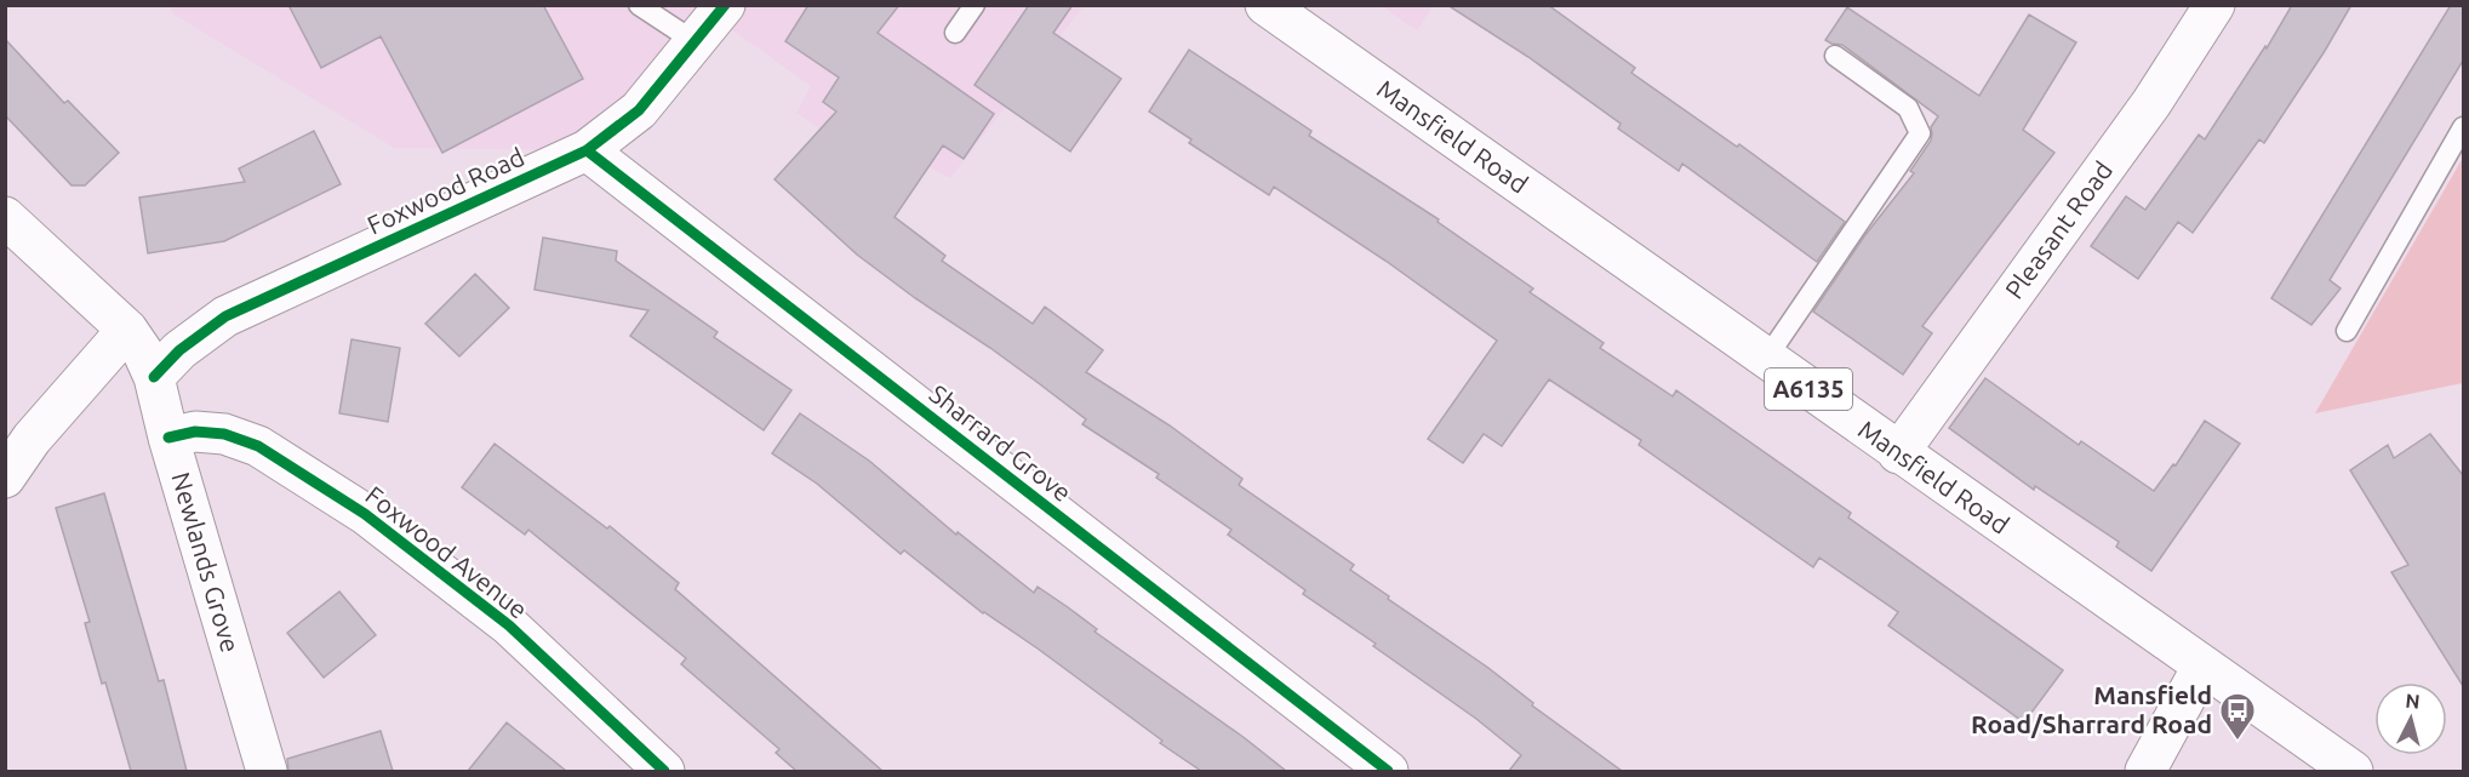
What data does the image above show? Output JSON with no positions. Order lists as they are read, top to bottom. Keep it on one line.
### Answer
{"streets":{"street":["Mansfield Road","Foxwood Road","Pleasant Road","A6135","Sharrard Grove","Foxwood Avenue","Newlands Grove"]},"crossings":[["Mansfield Road","Pleasant Road"],["Foxwood Road","Sharrard Grove"],["Foxwood Road","Newlands Grove"],["Foxwood Avenue","Newlands Grove"]],"places":{"bus stop":["Mansfield Road/Sharrard Road"]},"north":"top"}
